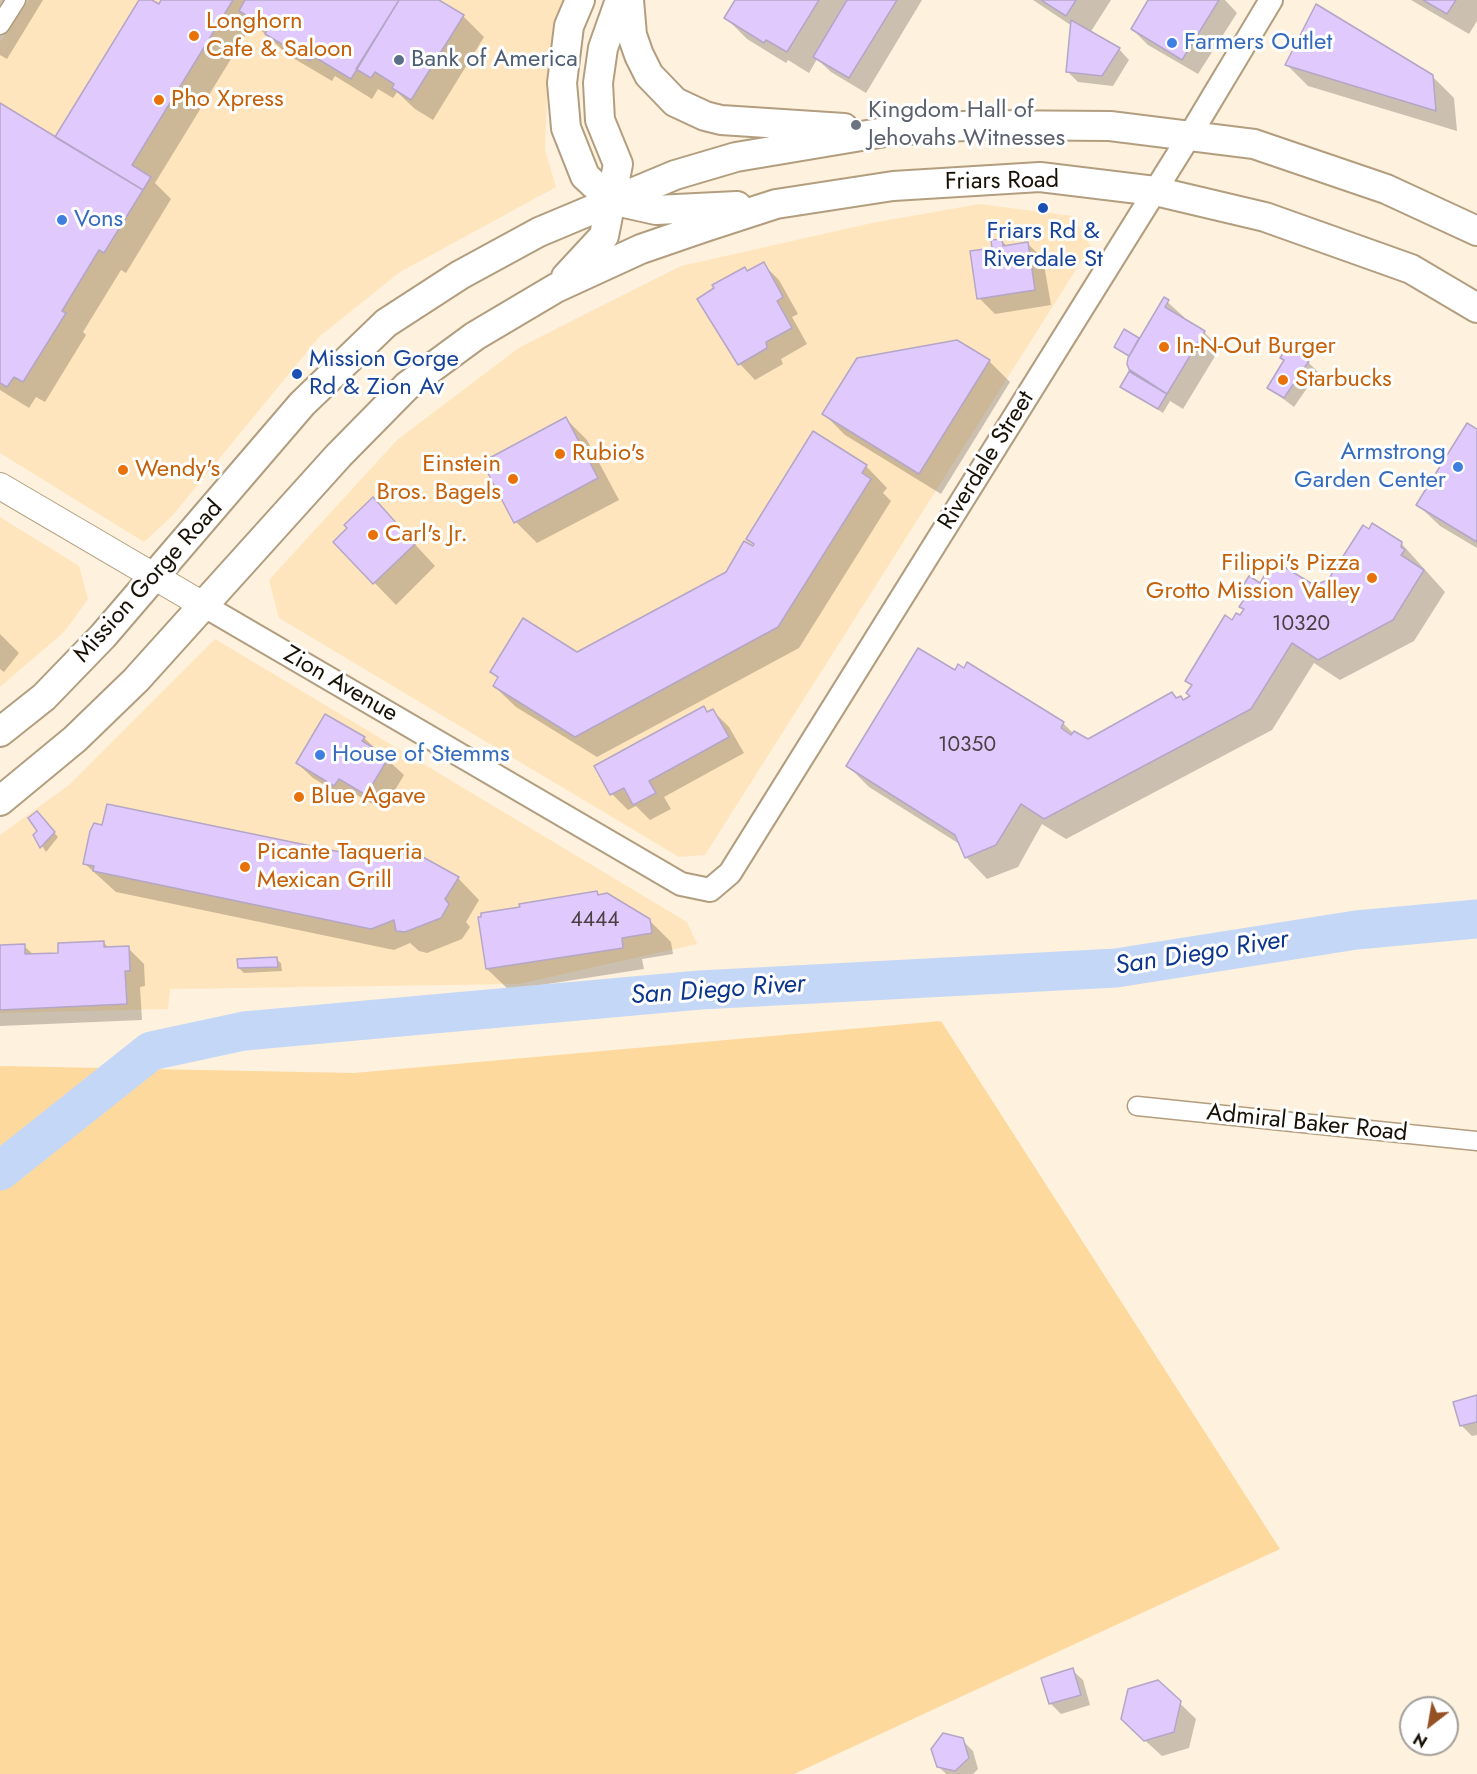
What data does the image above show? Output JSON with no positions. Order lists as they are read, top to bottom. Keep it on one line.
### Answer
{"streets":{"main road":["Friars Road","Mission Gorge Road","Zion Avenue"],"street":["Riverdale Street","Admiral Baker Road"]},"crossings":[["Friars Road","Riverdale Street"],["Riverdale Street","Zion Avenue"],["Mission Gorge Road","Zion Avenue"]],"water":["San Diego River"],"places":["Longhorn Cafe & Saloon","Farmers Outlet","Bank of America","Pho Xpress","Kingdom Hall of Jehovahs Witnesses","Friars Rd & Riverdale St","Vons","In-N-Out Burger","Mission Gorge Rd & Zion Av","Starbucks","Rubio's","Armstrong Garden Center","Wendy's","Einstein Bros. Bagels","Carl's Jr.","Filippi's Pizza Grotto Mission Valley","House of Stemms","Blue Agave","Picante Taqueria Mexican Grill"],"house_numbers":["10320","10350","4444"],"north":"bottom left"}
